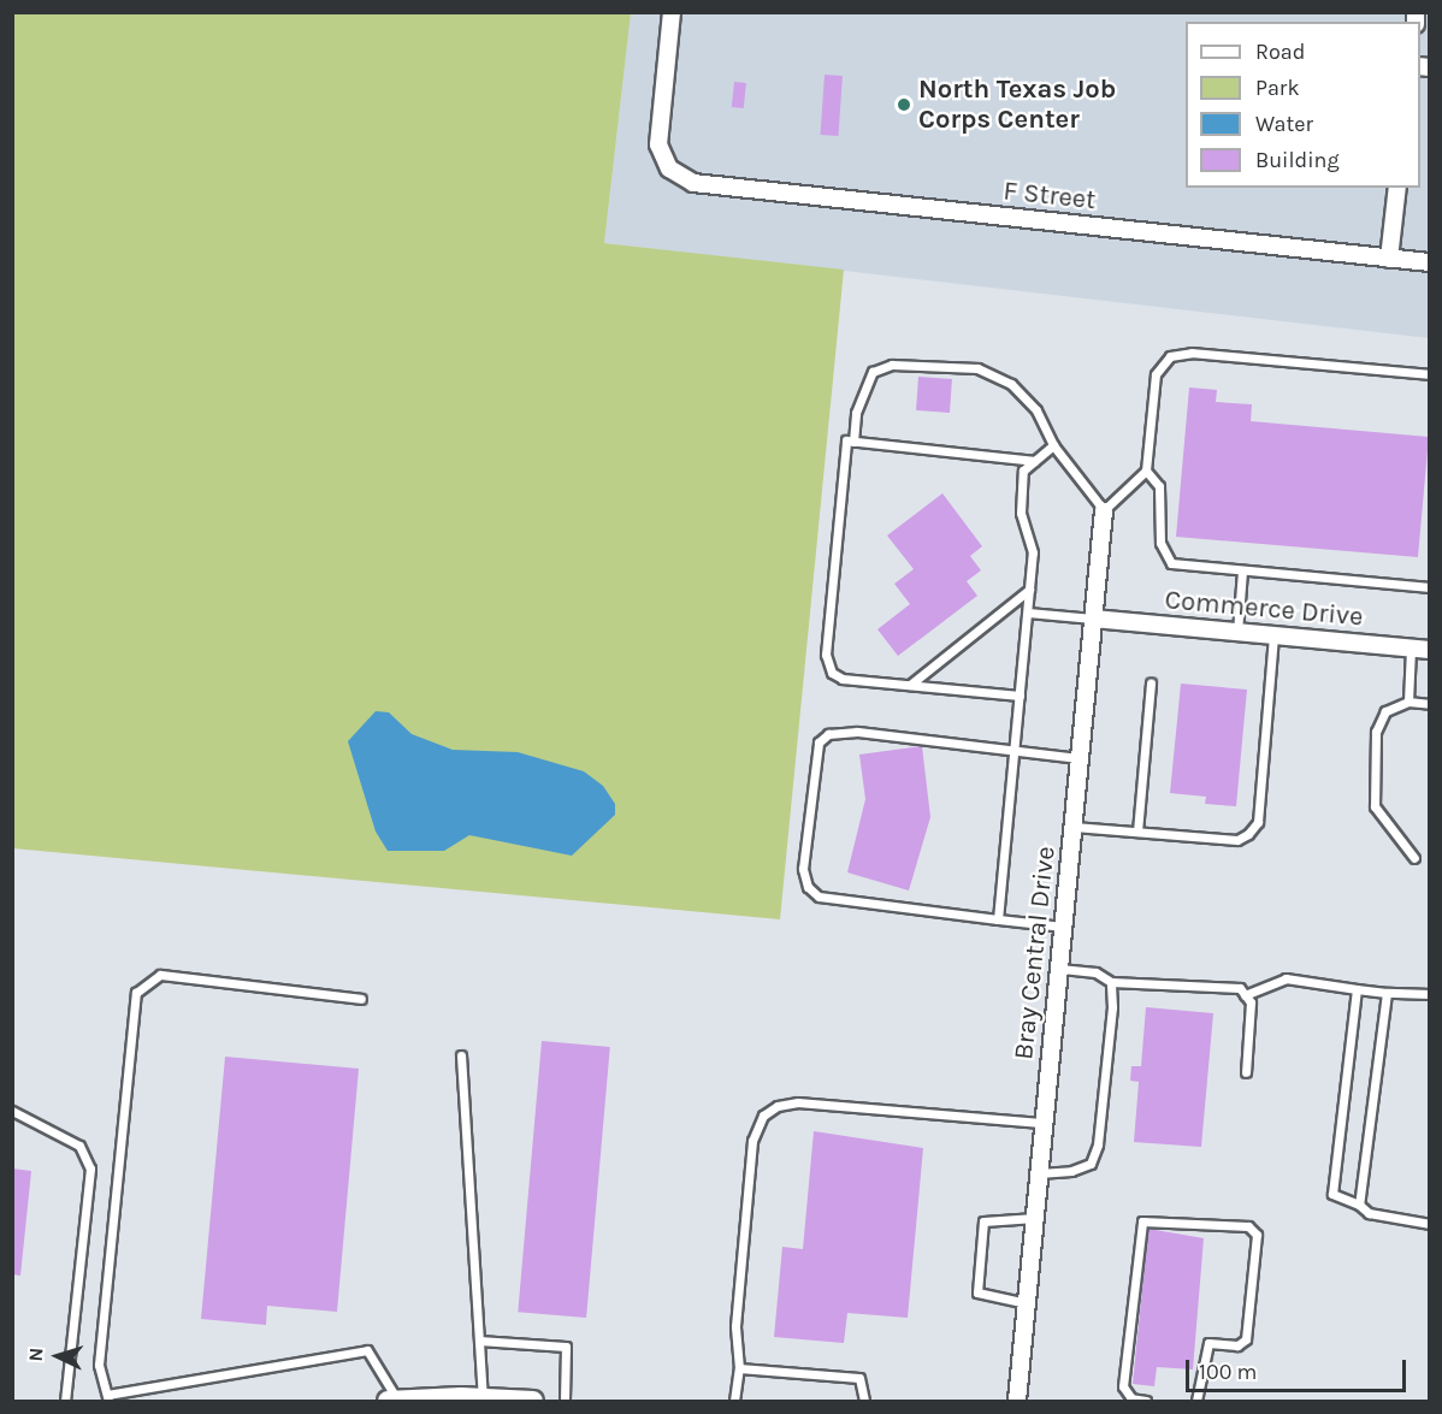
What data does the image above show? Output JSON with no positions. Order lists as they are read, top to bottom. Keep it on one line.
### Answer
{"streets":{"street":["F Street","Commerce Drive","Bray Central Drive"]},"crossings":[["Commerce Drive","Bray Central Drive"]],"places":["North Texas Job Corps Center"],"legend":["Road","Park","Water","Building"],"scale_bar":"100 m","north":"left"}
